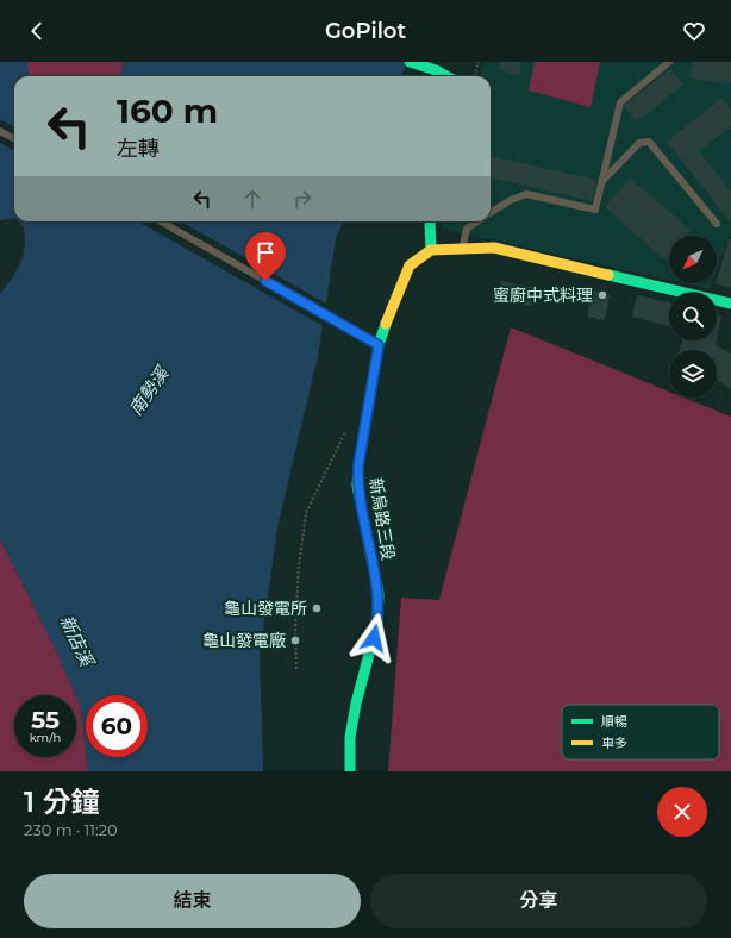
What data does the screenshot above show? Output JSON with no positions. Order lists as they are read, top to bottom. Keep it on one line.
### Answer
{"streets":{"main road":["新烏路三段"]},"water":["南勢溪","新店溪"],"places":["蜜廚中式料理","龜山發電所","龜山發電廠"],"legend":["順暢","車多"],"north":"bottom left","page":{"header":"GoPilot","turn":["160 m","左轉"],"speed":"55 km/h","limit":"60","heading":["1 分鐘","230 m · 11:20"],"buttons":["結束","分享"]}}
